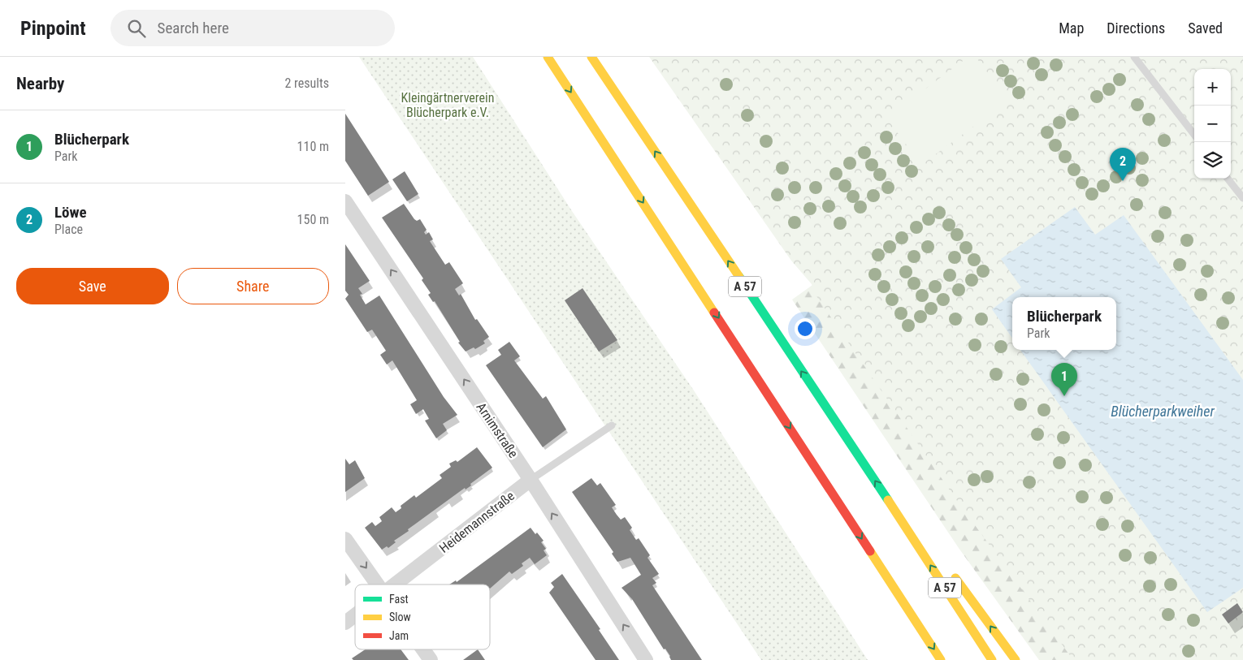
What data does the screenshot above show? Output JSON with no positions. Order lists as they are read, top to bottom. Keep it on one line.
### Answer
{"streets":{"highway":["A 57"],"street":["Arnimstraße","Heidemannstraße"]},"crossings":[["Arnimstraße","Heidemannstraße"]],"one_way":["Arnimstraße"],"water":["Blücherparkweiher"],"parks":["Kleingärtnerverein Blücherpark e.V."],"legend":["Fast","Slow","Jam"],"page":{"header":"Pinpoint","search":"Search here","nav":["Map","Directions","Saved"],"heading":["Nearby","2 results"],"map_buttons":["+","−"],"list":[{"mark":"1","name":"Blücherpark","note":"Park","value":"110 m"},{"mark":"2","name":"Löwe","note":"Place","value":"150 m"}],"pins":["2","1"],"buttons":["Save","Share"],"popup":["Blücherpark","Park"]}}
